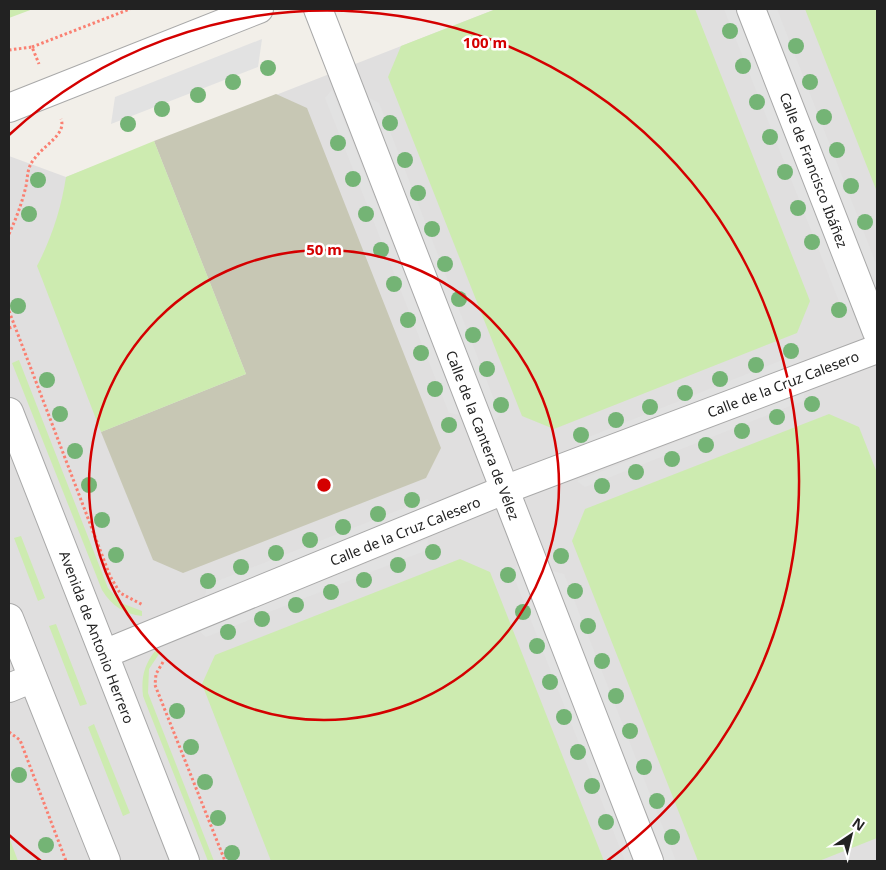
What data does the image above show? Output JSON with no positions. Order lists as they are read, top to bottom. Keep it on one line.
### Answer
{"streets":{"street":["Calle de Francisco Ibáñez","Calle de la Cruz Calesero","Calle de la Cantera de Vélez","Avenida de Antonio Herrero"]},"crossings":[["Calle de la Cruz Calesero","Calle de la Cantera de Vélez"],["Calle de la Cruz Calesero","Avenida de Antonio Herrero"]],"north":"top right","rings":["100 m","50 m"]}
